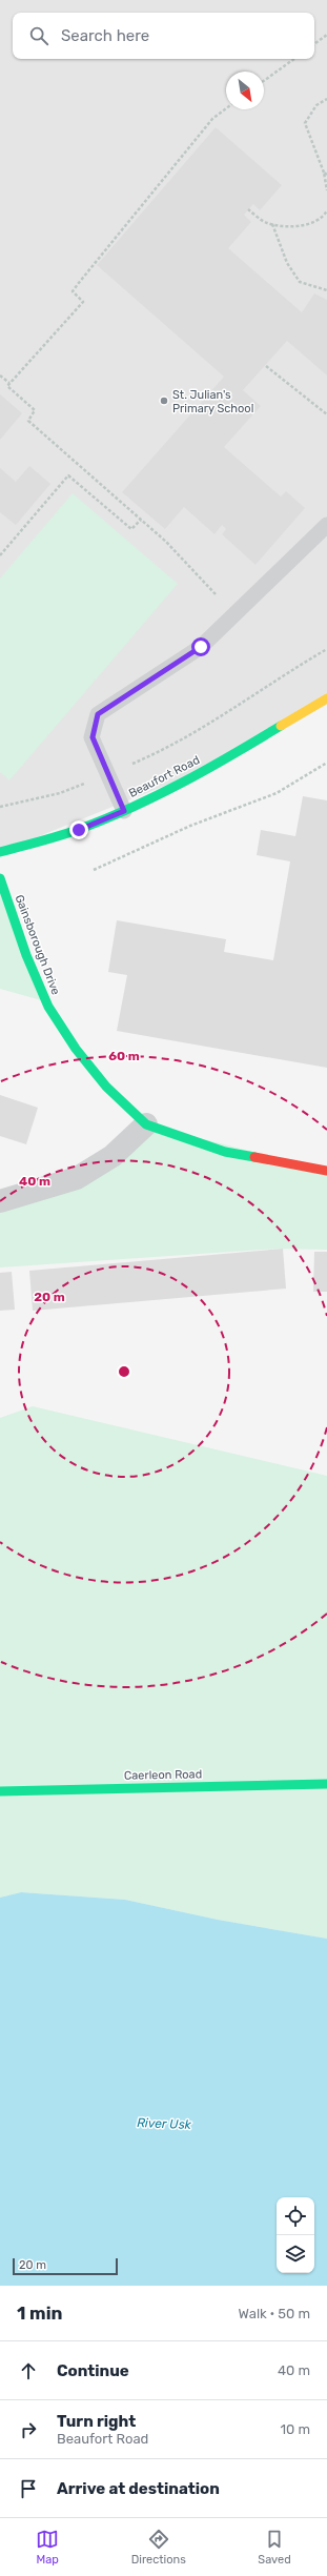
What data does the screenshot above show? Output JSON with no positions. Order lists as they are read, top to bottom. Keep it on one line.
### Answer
{"streets":{"street":["Beaufort Road","Gainsborough Drive","Caerleon Road"]},"water":["River Usk"],"places":["St. Julian's Primary School"],"scale_bar":"20 m","north":"bottom right","page":{"search":"Search here","scale":"20 m","heading":["1 min","Walk · 50 m"],"list":[["Continue","40 m"],["Turn right","Beaufort Road","10 m"],"Arrive at destination"],"nav":["Map","Directions","Saved"]},"rings":["60 m","40 m","20 m"]}
